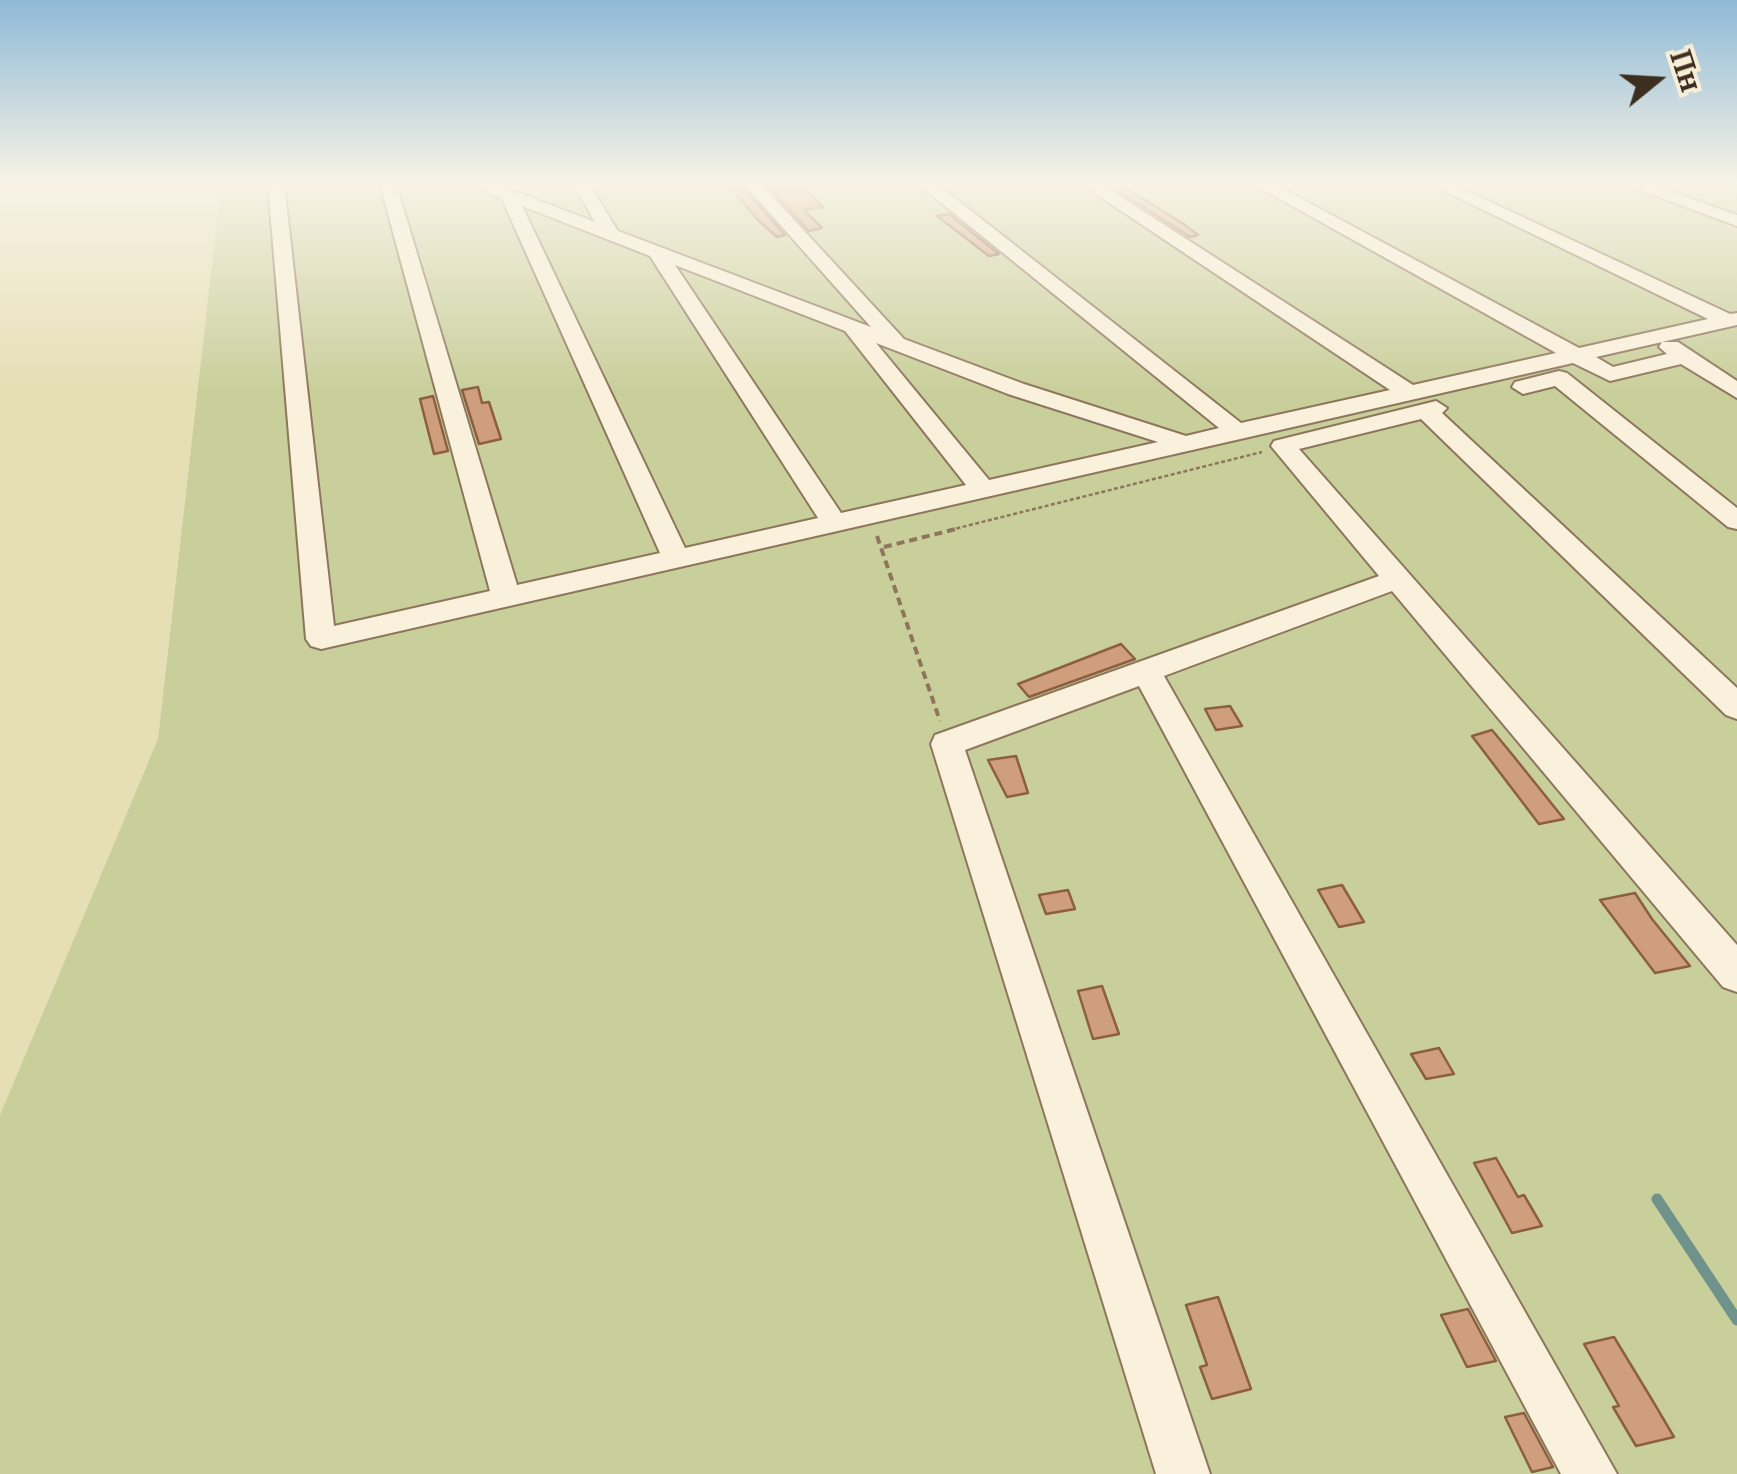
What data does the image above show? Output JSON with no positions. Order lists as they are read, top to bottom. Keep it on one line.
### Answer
{"north":"right"}
